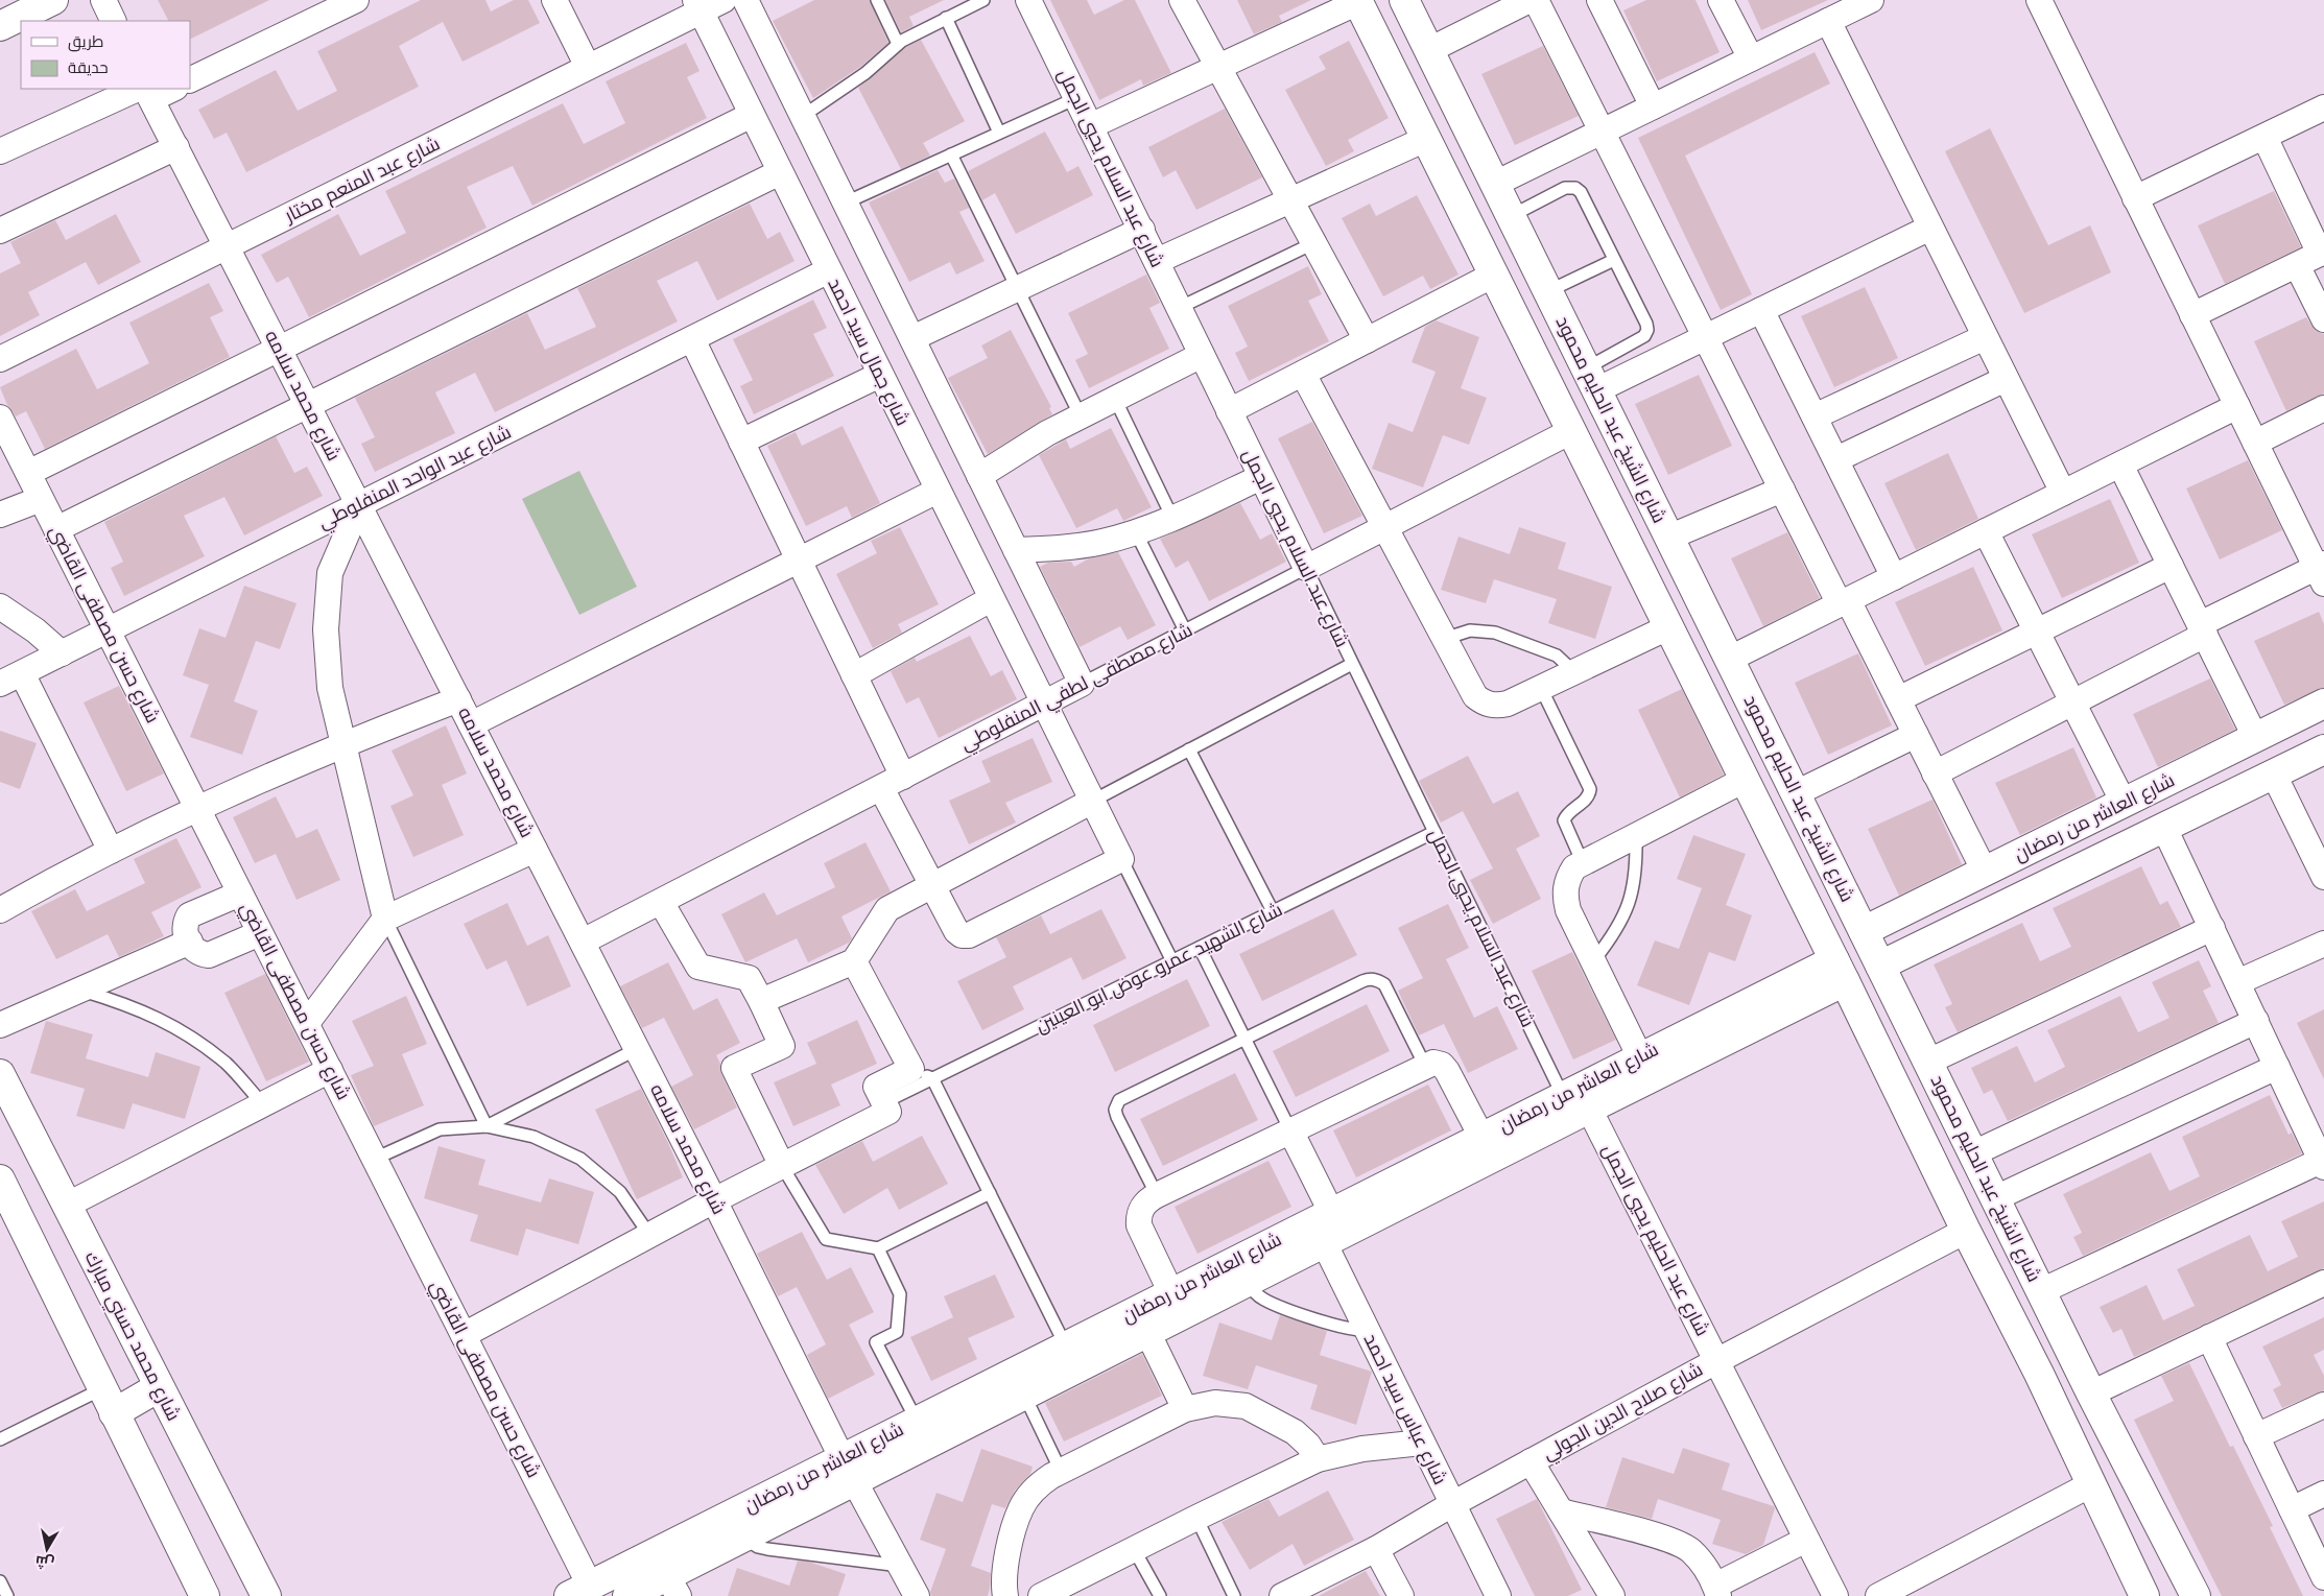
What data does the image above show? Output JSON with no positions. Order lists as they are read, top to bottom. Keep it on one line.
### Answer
{"streets":{"street":["شارع عبد السلام يحيي الجمل","شارع عبد المنعم مختار","شارع جمال سيد احمد","شارع محمد سلامه","شارع الشيخ عبد الحليم محمود","شارع عبد الواحد المنفلوطي","شارع حسن مصطفى القاضي","شارع مصطفى لطفي المنفلوطي","شارع العاشر من رمضان","شارع الشهيد عمرو عوض ابو العينين","شارع عبد الحليم يحيي الجمل","شارع محمد حسني مبارك","شارع عباس سيد احمد","شارع صلاح الدين الجولي"]},"crossings":[["شارع عبد السلام يحيي الجمل","شارع مصطفى لطفي المنفلوطي"],["شارع عبد السلام يحيي الجمل","شارع العاشر من رمضان"],["شارع عبد السلام يحيي الجمل","شارع الشهيد عمرو عوض ابو العينين"],["شارع عبد المنعم مختار","شارع جمال سيد احمد"],["شارع عبد المنعم مختار","شارع محمد سلامه"],["شارع جمال سيد احمد","شارع عبد الواحد المنفلوطي"],["شارع جمال سيد احمد","شارع مصطفى لطفي المنفلوطي"],["شارع محمد سلامه","شارع عبد الواحد المنفلوطي"],["شارع محمد سلامه","شارع مصطفى لطفي المنفلوطي"],["شارع محمد سلامه","شارع العاشر من رمضان"],["شارع محمد سلامه","شارع الشهيد عمرو عوض ابو العينين"],["شارع الشيخ عبد الحليم محمود","شارع العاشر من رمضان"],["شارع عبد الواحد المنفلوطي","شارع حسن مصطفى القاضي"],["شارع حسن مصطفى القاضي","شارع العاشر من رمضان"],["شارع حسن مصطفى القاضي","شارع الشهيد عمرو عوض ابو العينين"],["شارع العاشر من رمضان","شارع عبد الحليم يحيي الجمل"],["شارع العاشر من رمضان","شارع عباس سيد احمد"],["شارع عبد الحليم يحيي الجمل","شارع صلاح الدين الجولي"],["شارع عباس سيد احمد","شارع صلاح الدين الجولي"]],"legend":["طريق","حديقة"],"north":"bottom"}
